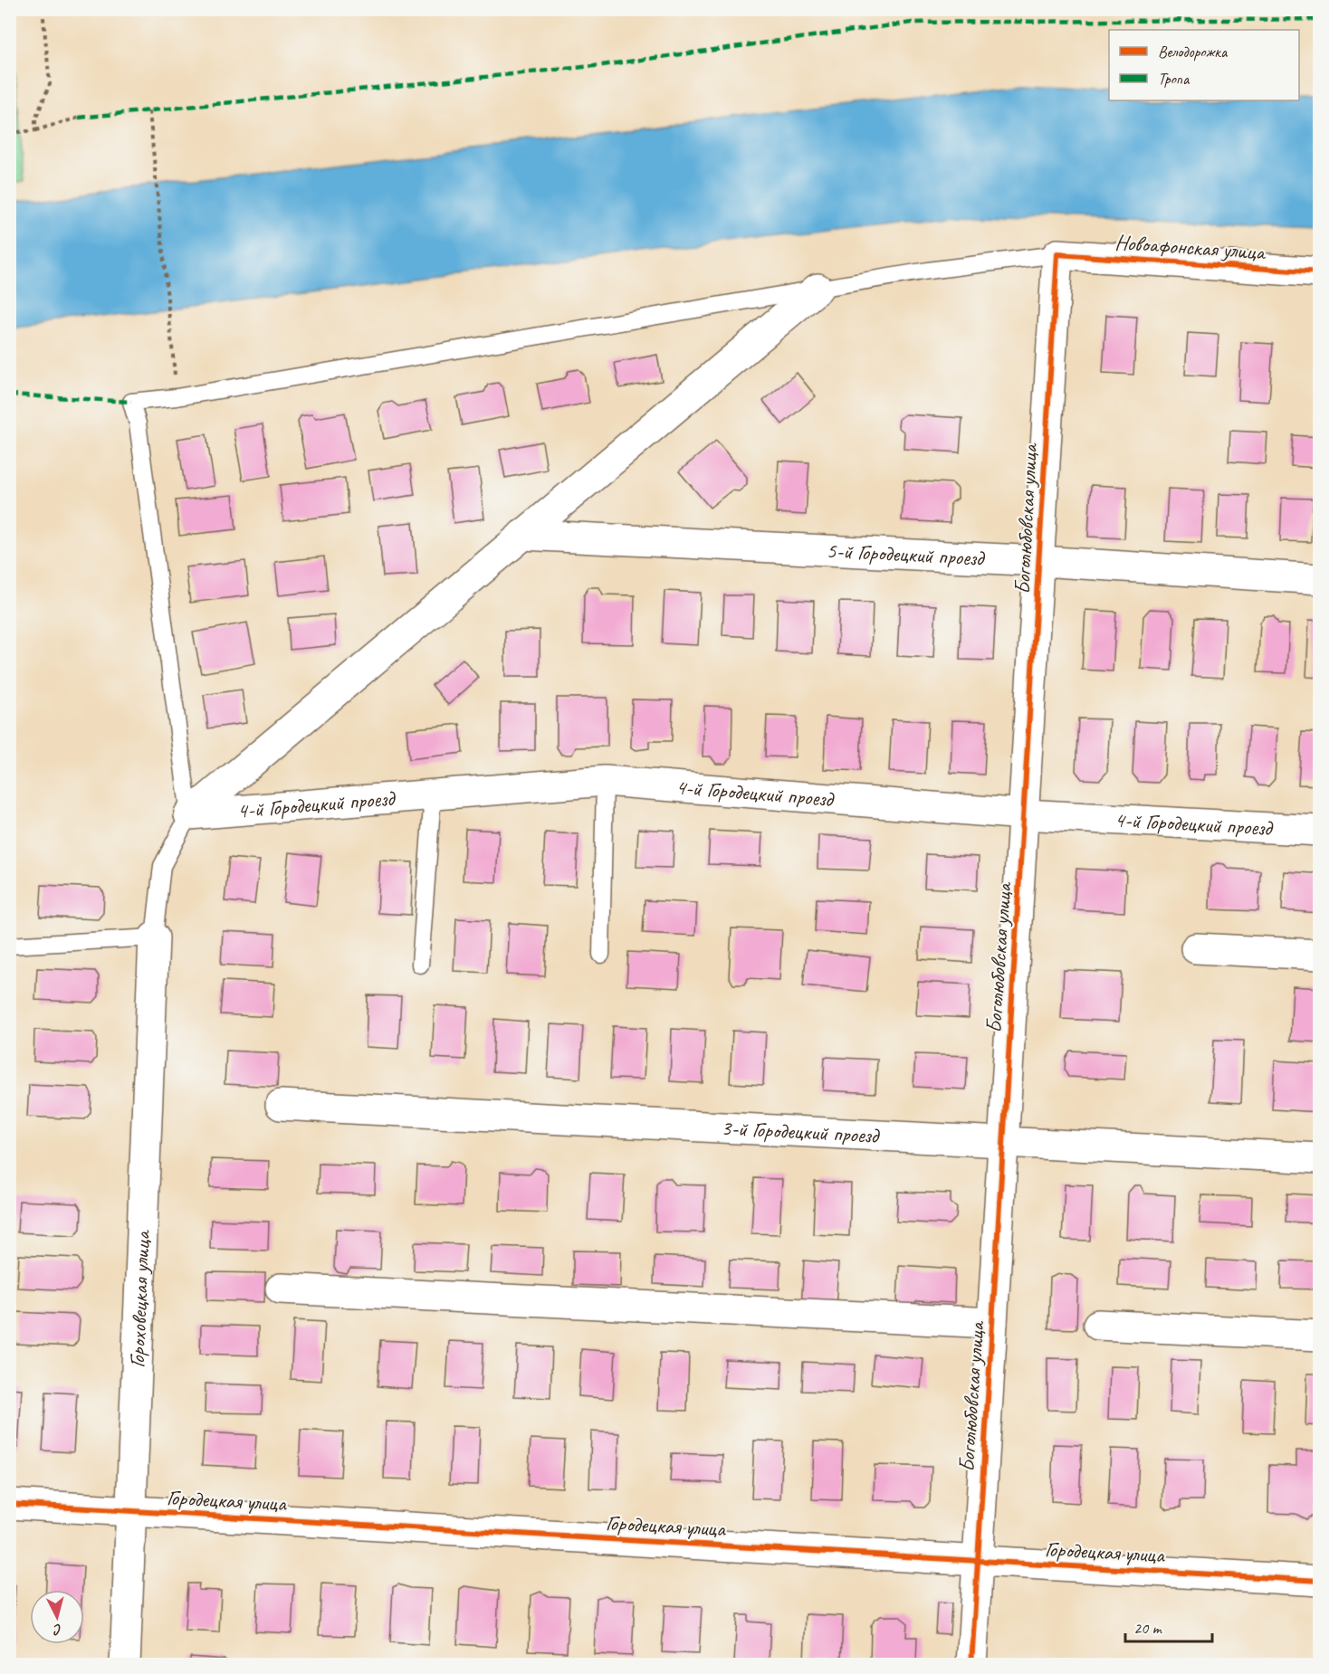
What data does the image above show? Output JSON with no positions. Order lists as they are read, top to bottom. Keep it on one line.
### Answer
{"streets":{"street":["Новоафонская улица","Боголюбовская улица","5-й Городецкий проезд","4-й Городецкий проезд","3-й Городецкий проезд","Гороховецкая улица","Городецкая улица"]},"crossings":[["Новоафонская улица","Боголюбовская улица"],["Боголюбовская улица","5-й Городецкий проезд"],["Боголюбовская улица","4-й Городецкий проезд"],["Боголюбовская улица","3-й Городецкий проезд"],["Боголюбовская улица","Городецкая улица"],["Гороховецкая улица","Городецкая улица"]],"legend":["Велодорожка","Тропа"],"scale_bar":"20 m","north":"bottom"}
